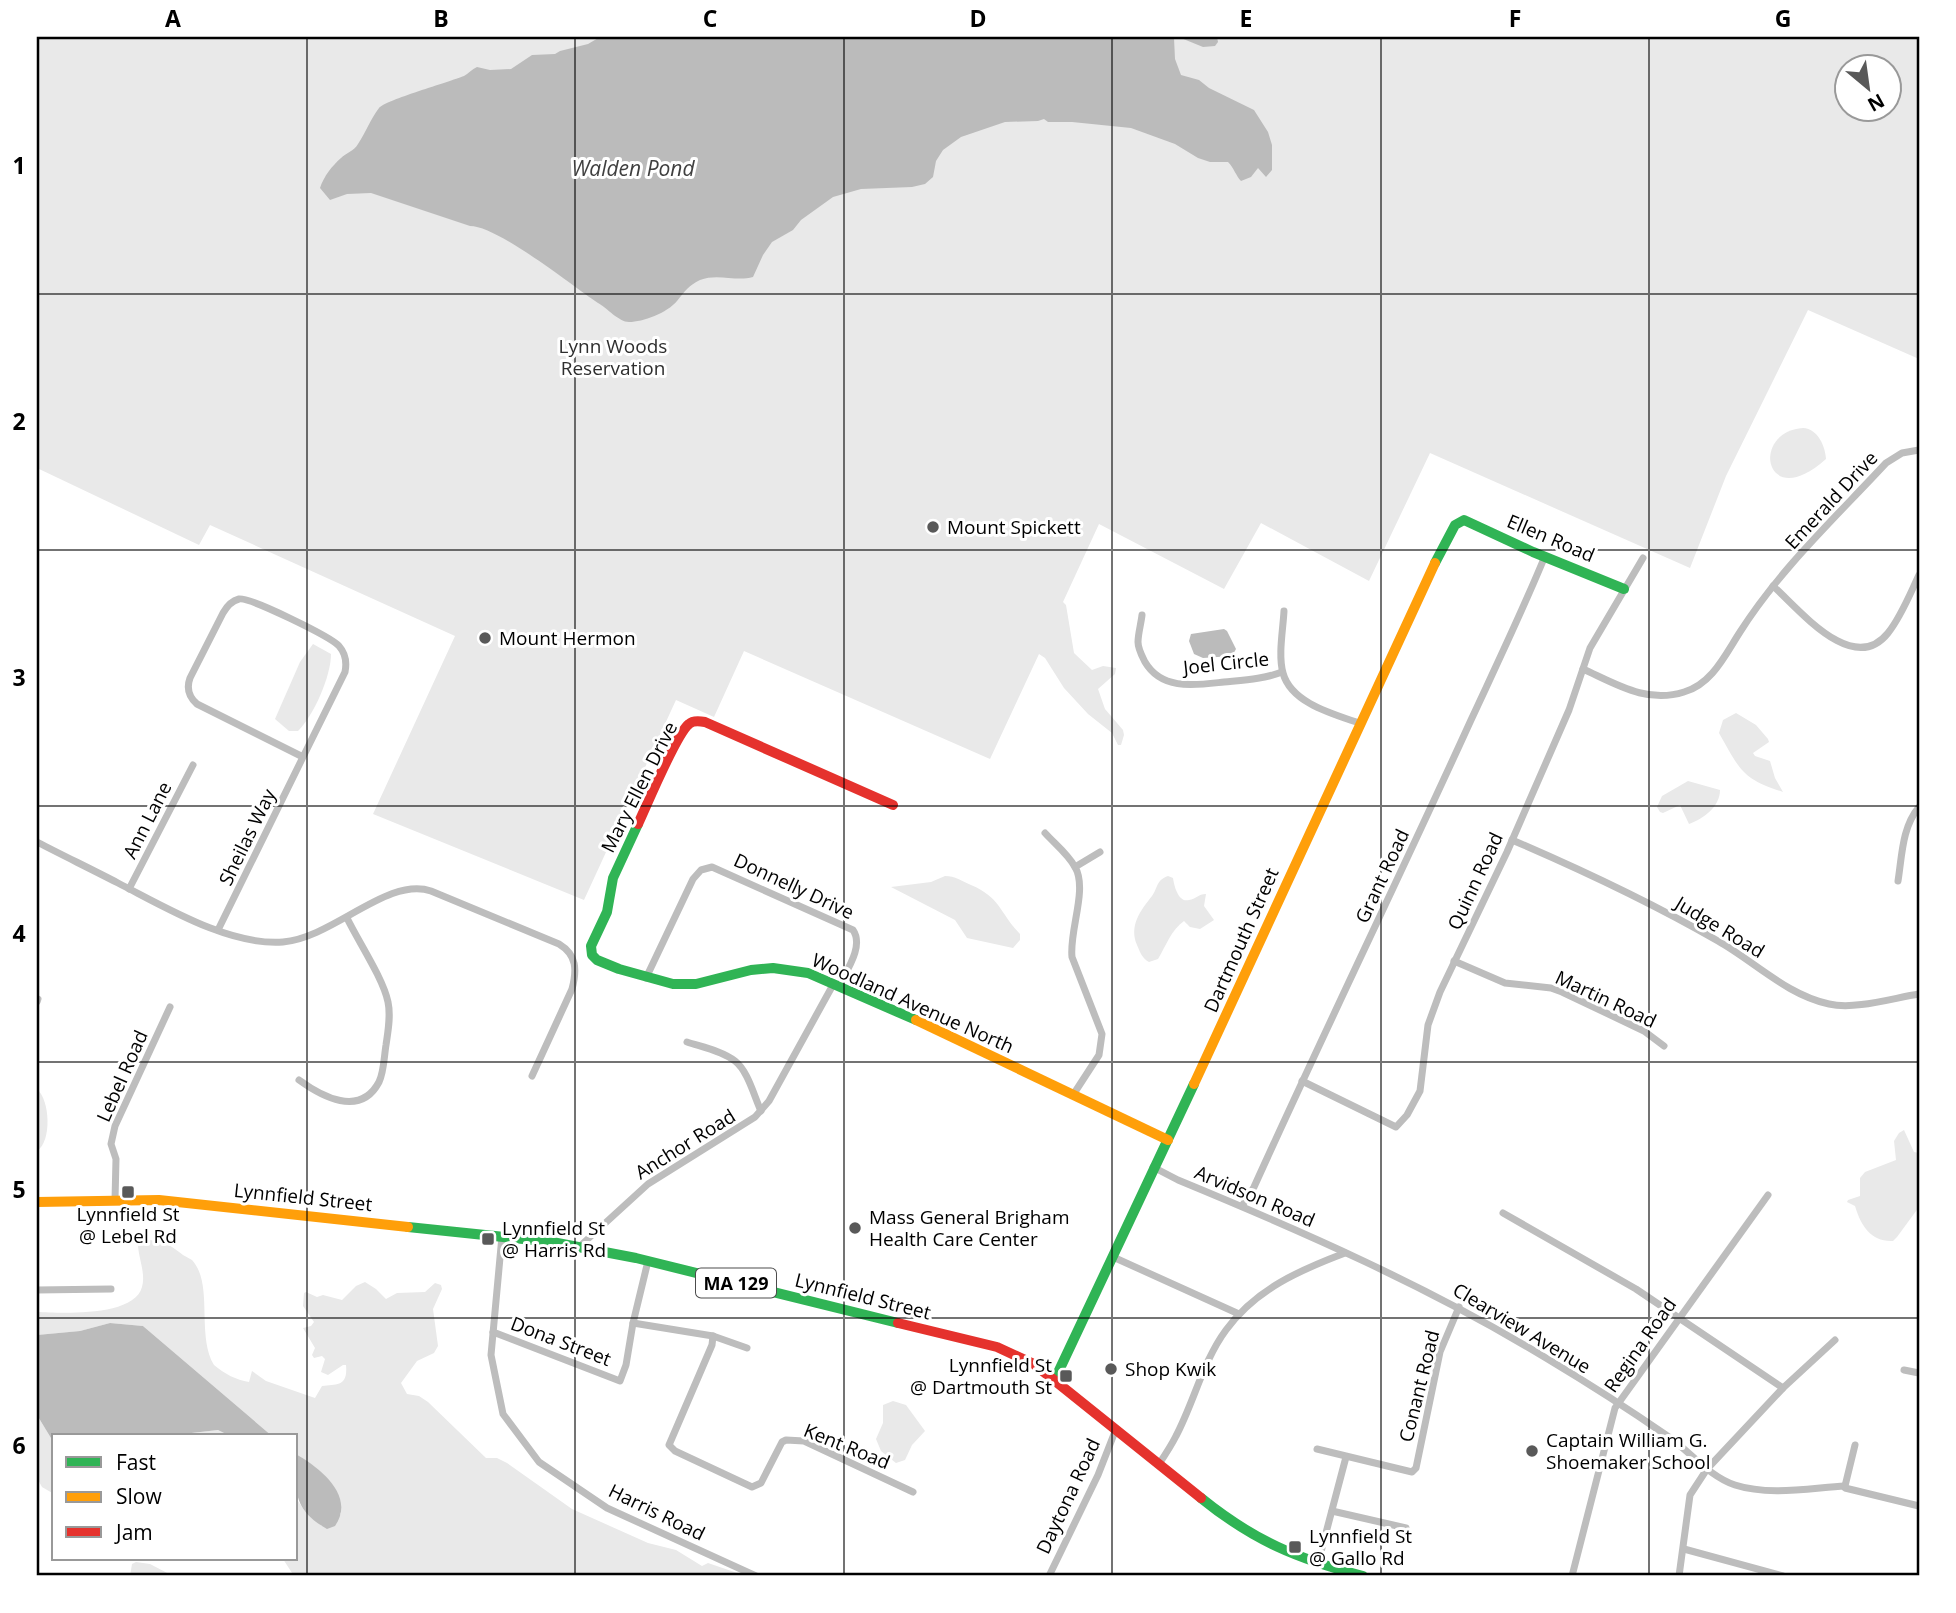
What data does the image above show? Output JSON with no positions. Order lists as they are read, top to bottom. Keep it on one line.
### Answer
{"streets":{"street":["Emerald Drive","Ellen Road","Joel Circle","Mary Ellen Drive","Ann Lane","Sheilas Way","Grant Road","Quinn Road","Donnelly Drive","Judge Road","Dartmouth Street","Martin Road","Woodland Avenue North","Lebel Road","Anchor Road","Arvidson Road","Lynnfield Street","MA 129","Clearview Avenue","Dona Street","Regina Road","Conant Road","Kent Road","Daytona Road","Harris Road"]},"crossings":[["Emerald Drive","Quinn Road"],["Ellen Road","Grant Road"],["Ellen Road","Quinn Road"],["Ellen Road","Dartmouth Street"],["Mary Ellen Drive","Woodland Avenue North"],["Grant Road","Quinn Road"],["Grant Road","Arvidson Road"],["Quinn Road","Judge Road"],["Quinn Road","Martin Road"],["Donnelly Drive","Woodland Avenue North"],["Donnelly Drive","Anchor Road"],["Dartmouth Street","Woodland Avenue North"],["Dartmouth Street","Arvidson Road"],["Dartmouth Street","Lynnfield Street"],["Woodland Avenue North","Anchor Road"],["Lebel Road","Lynnfield Street"],["Anchor Road","Lynnfield Street"],["Arvidson Road","Clearview Avenue"],["Lynnfield Street","Dona Street"],["Lynnfield Street","Daytona Road"],["Lynnfield Street","Harris Road"],["Clearview Avenue","Regina Road"],["Clearview Avenue","Conant Road"],["Dona Street","Harris Road"]],"water":["Walden Pond"],"parks":["Lynn Woods Reservation"],"places":{"other":["Mount Spickett","Mount Hermon","Mass General Brigham Health Care Center","Shop Kwik","Captain William G. Shoemaker School"],"transit":["Lynnfield St @ Lebel Rd","Lynnfield St @ Harris Rd","Lynnfield St @ Dartmouth St","Lynnfield St @ Gallo Rd"]},"legend":["Fast","Slow","Jam"],"north":"bottom right","grid":{"columns":["A","B","C","D","E","F","G"],"rows":["1","2","3","4","5","6"]}}
